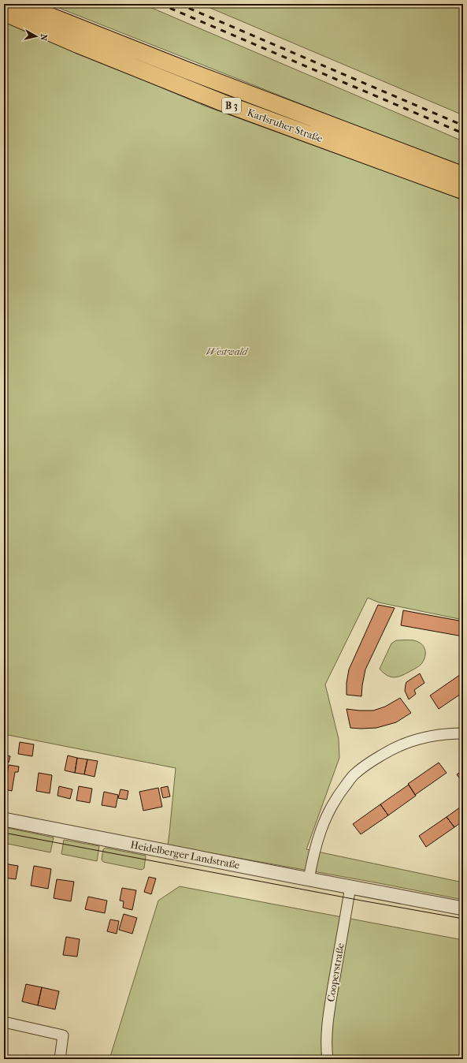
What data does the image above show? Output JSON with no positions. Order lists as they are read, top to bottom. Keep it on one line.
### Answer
{"streets":{"main road":["B 3","Karlsruher Straße"],"street":["Heidelberger Landstraße","Cooperstraße"]},"crossings":[["Heidelberger Landstraße","Cooperstraße"]],"parks":["Westwald"],"north":"right"}
